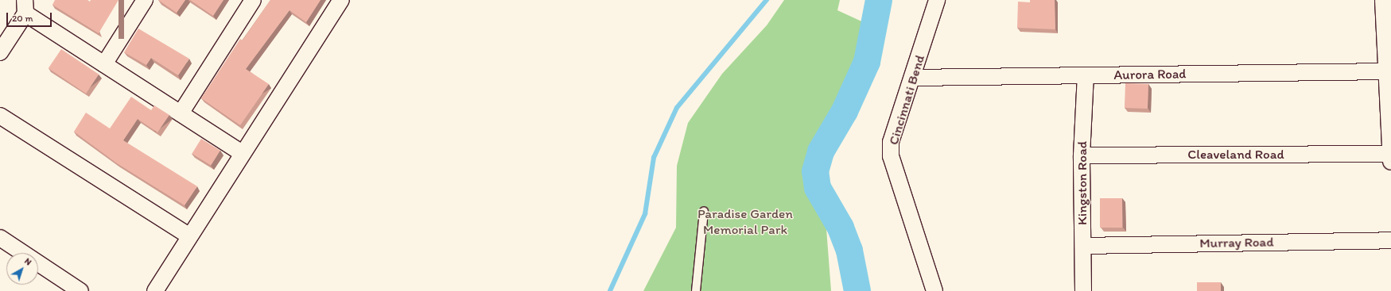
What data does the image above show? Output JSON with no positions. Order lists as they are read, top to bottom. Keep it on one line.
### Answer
{"streets":{"street":["Aurora Road","Cincinnati Bend","Cleaveland Road","Kingston Road","Murray Road"]},"crossings":[["Aurora Road","Cincinnati Bend"],["Aurora Road","Kingston Road"],["Cleaveland Road","Kingston Road"],["Kingston Road","Murray Road"]],"parks":["Paradise Garden Memorial Park"],"scale_bar":"20 m","north":"top right"}
